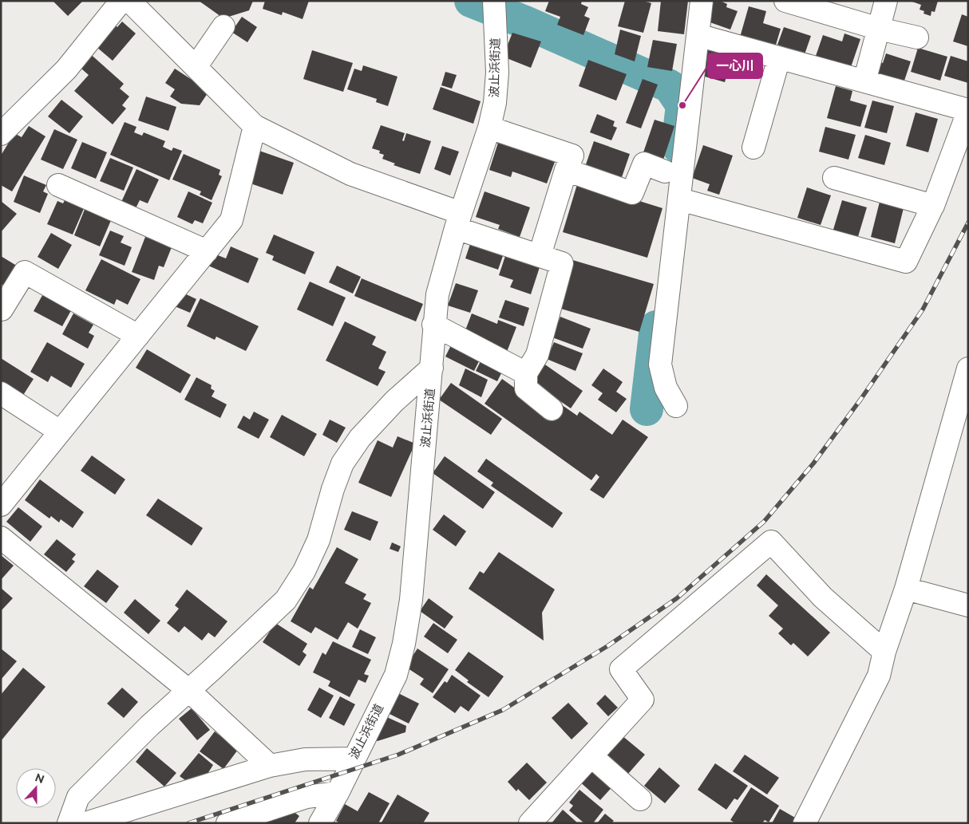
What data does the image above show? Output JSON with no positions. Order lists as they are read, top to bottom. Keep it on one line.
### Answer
{"streets":{"street":["波止浜街道"]},"places":["一心川"],"north":"top"}
